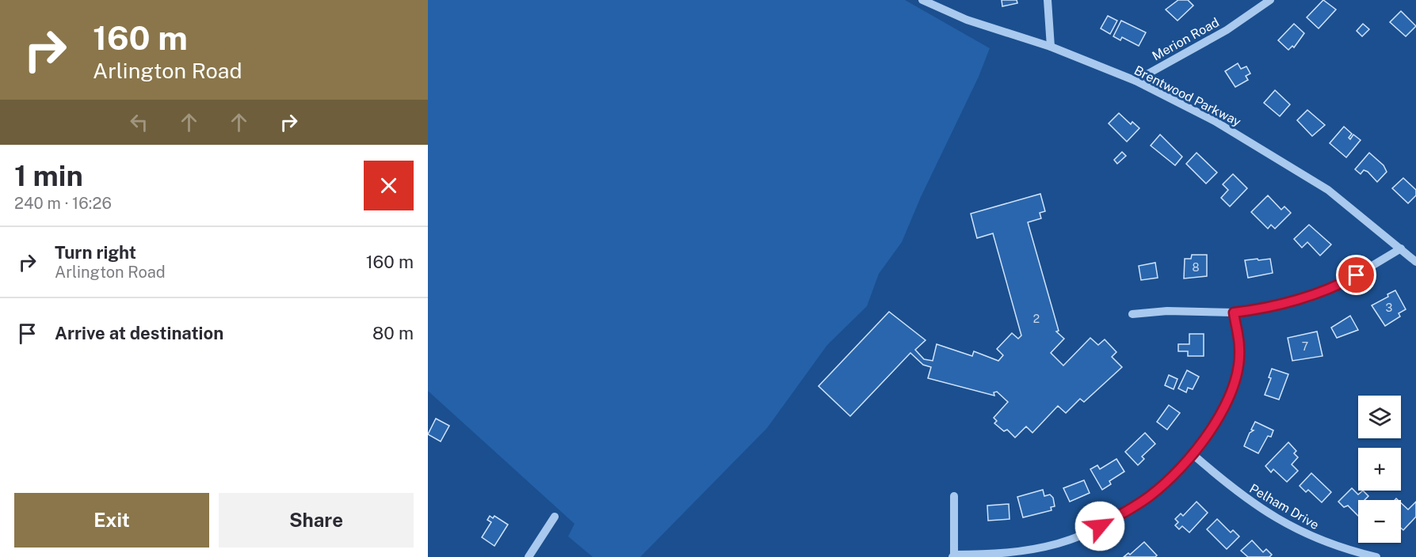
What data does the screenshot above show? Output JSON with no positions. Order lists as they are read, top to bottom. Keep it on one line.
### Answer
{"streets":{"street":["Merion Road","Brentwood Parkway","Pelham Drive"]},"crossings":[["Merion Road","Brentwood Parkway"]],"house_numbers":["8","3","2","7"],"page":{"turn":["160 m","Arlington Road"],"heading":["1 min","240 m · 16:26"],"list":[{"name":"Turn right","note":"Arlington Road","value":"160 m"},{"name":"Arrive at destination","value":"80 m"}],"map_buttons":["+","−"],"buttons":["Exit","Share"]}}
